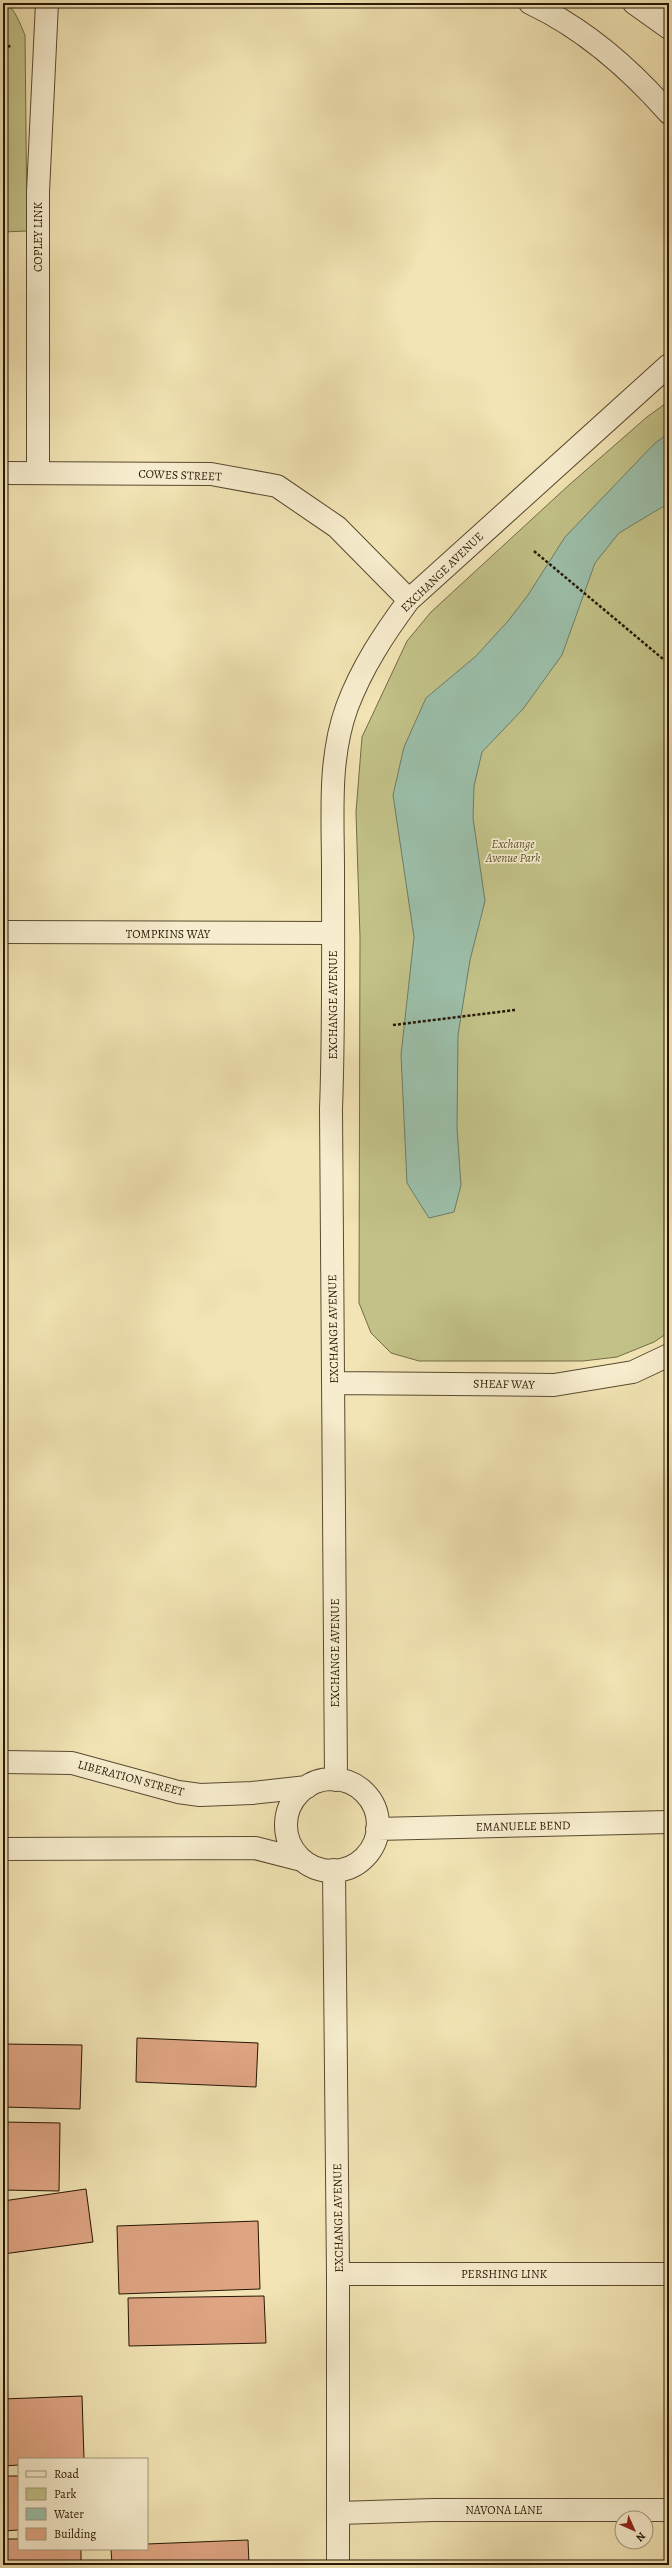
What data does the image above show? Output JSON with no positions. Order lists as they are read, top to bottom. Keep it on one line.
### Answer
{"streets":{"street":["COPLEY LINK","COWES STREET","EXCHANGE AVENUE","TOMPKINS WAY","SHEAF WAY","LIBERATION STREET","EMANUELE BEND","PERSHING LINK","NAVONA LANE"]},"crossings":[["COPLEY LINK","COWES STREET"],["COWES STREET","EXCHANGE AVENUE"],["EXCHANGE AVENUE","TOMPKINS WAY"],["EXCHANGE AVENUE","SHEAF WAY"],["EXCHANGE AVENUE","LIBERATION STREET"],["EXCHANGE AVENUE","EMANUELE BEND"],["EXCHANGE AVENUE","PERSHING LINK"],["EXCHANGE AVENUE","NAVONA LANE"],["LIBERATION STREET","EMANUELE BEND"]],"parks":["Exchange Avenue Park"],"legend":["Road","Park","Water","Building"],"north":"bottom right"}
